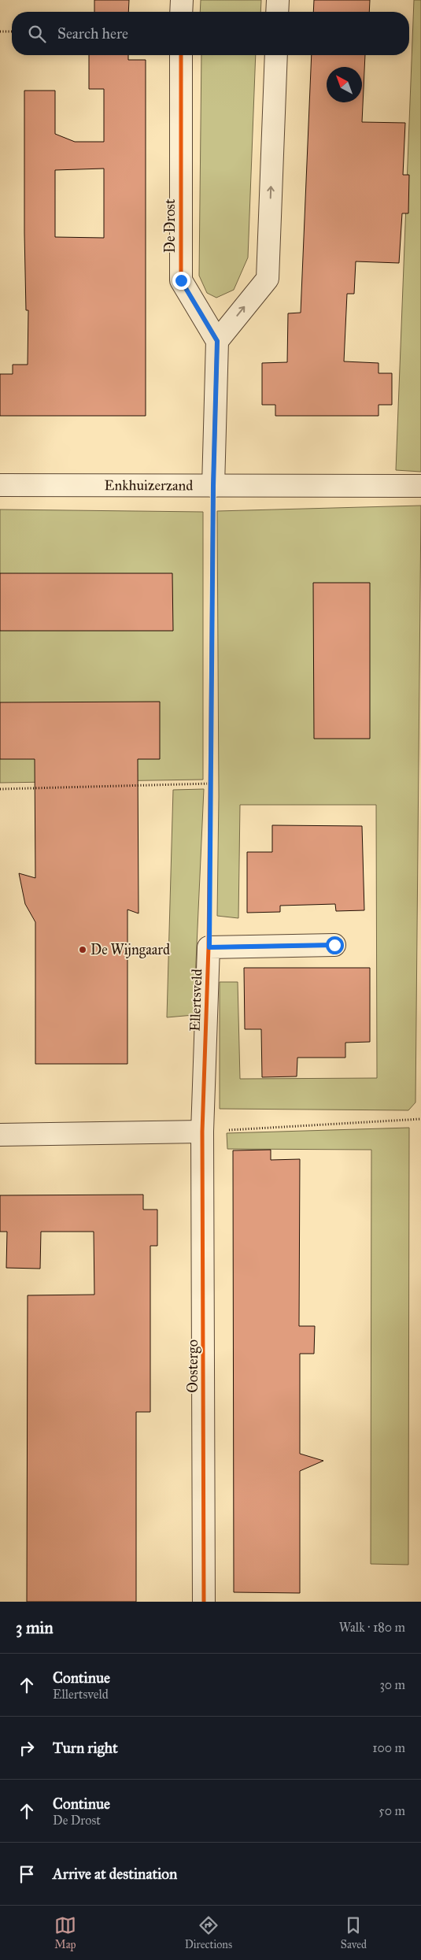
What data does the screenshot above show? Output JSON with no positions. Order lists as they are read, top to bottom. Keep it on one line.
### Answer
{"streets":{"street":["De Drost","Enkhuizerzand","Ellertsveld","Oostergo"]},"crossings":[["Ellertsveld","Oostergo"]],"places":["De Wijngaard"],"north":"top left","page":{"search":"Search here","heading":["3 min","Walk · 180 m"],"list":[["Continue","Ellertsveld","30 m"],["Turn right","100 m"],["Continue","De Drost","50 m"],"Arrive at destination"],"nav":["Map","Directions","Saved"]}}
